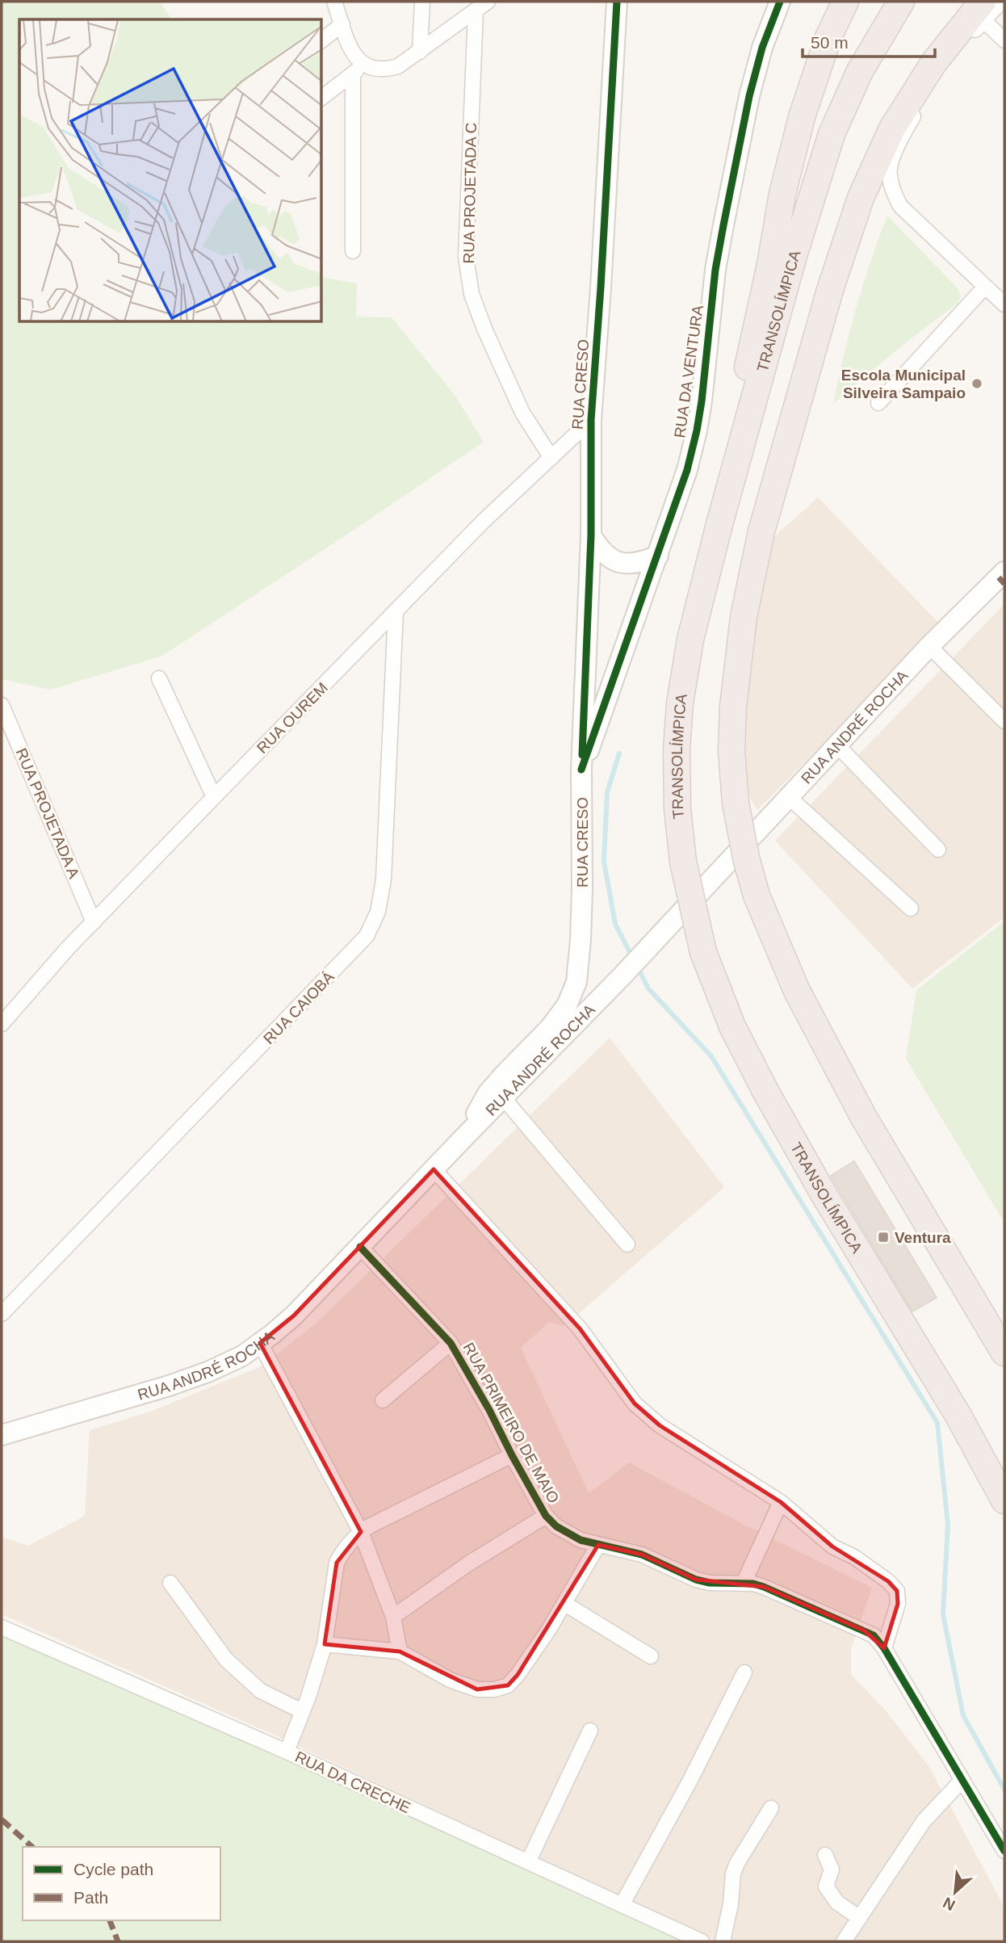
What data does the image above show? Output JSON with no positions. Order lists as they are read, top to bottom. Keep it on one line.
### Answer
{"streets":{"highway":["TRANSOLÍMPICA"],"street":["RUA PROJETADA C","RUA DA VENTURA","RUA CRESO","RUA OUREM","RUA ANDRÉ ROCHA","RUA PROJETADA A","RUA CAIOBÁ","RUA PRIMEIRO DE MAIO","RUA DA CRECHE"]},"crossings":[["RUA PROJETADA C","RUA OUREM"],["RUA DA VENTURA","RUA CRESO"],["RUA CRESO","RUA OUREM"],["RUA CRESO","RUA ANDRÉ ROCHA"],["RUA OUREM","RUA PROJETADA A"],["RUA OUREM","RUA CAIOBÁ"],["RUA ANDRÉ ROCHA","RUA PRIMEIRO DE MAIO"]],"places":{"other":["Escola Municipal Silveira Sampaio"],"transit":["Ventura"]},"legend":["Cycle path","Path"],"scale_bar":"50 m","north":"bottom left"}
